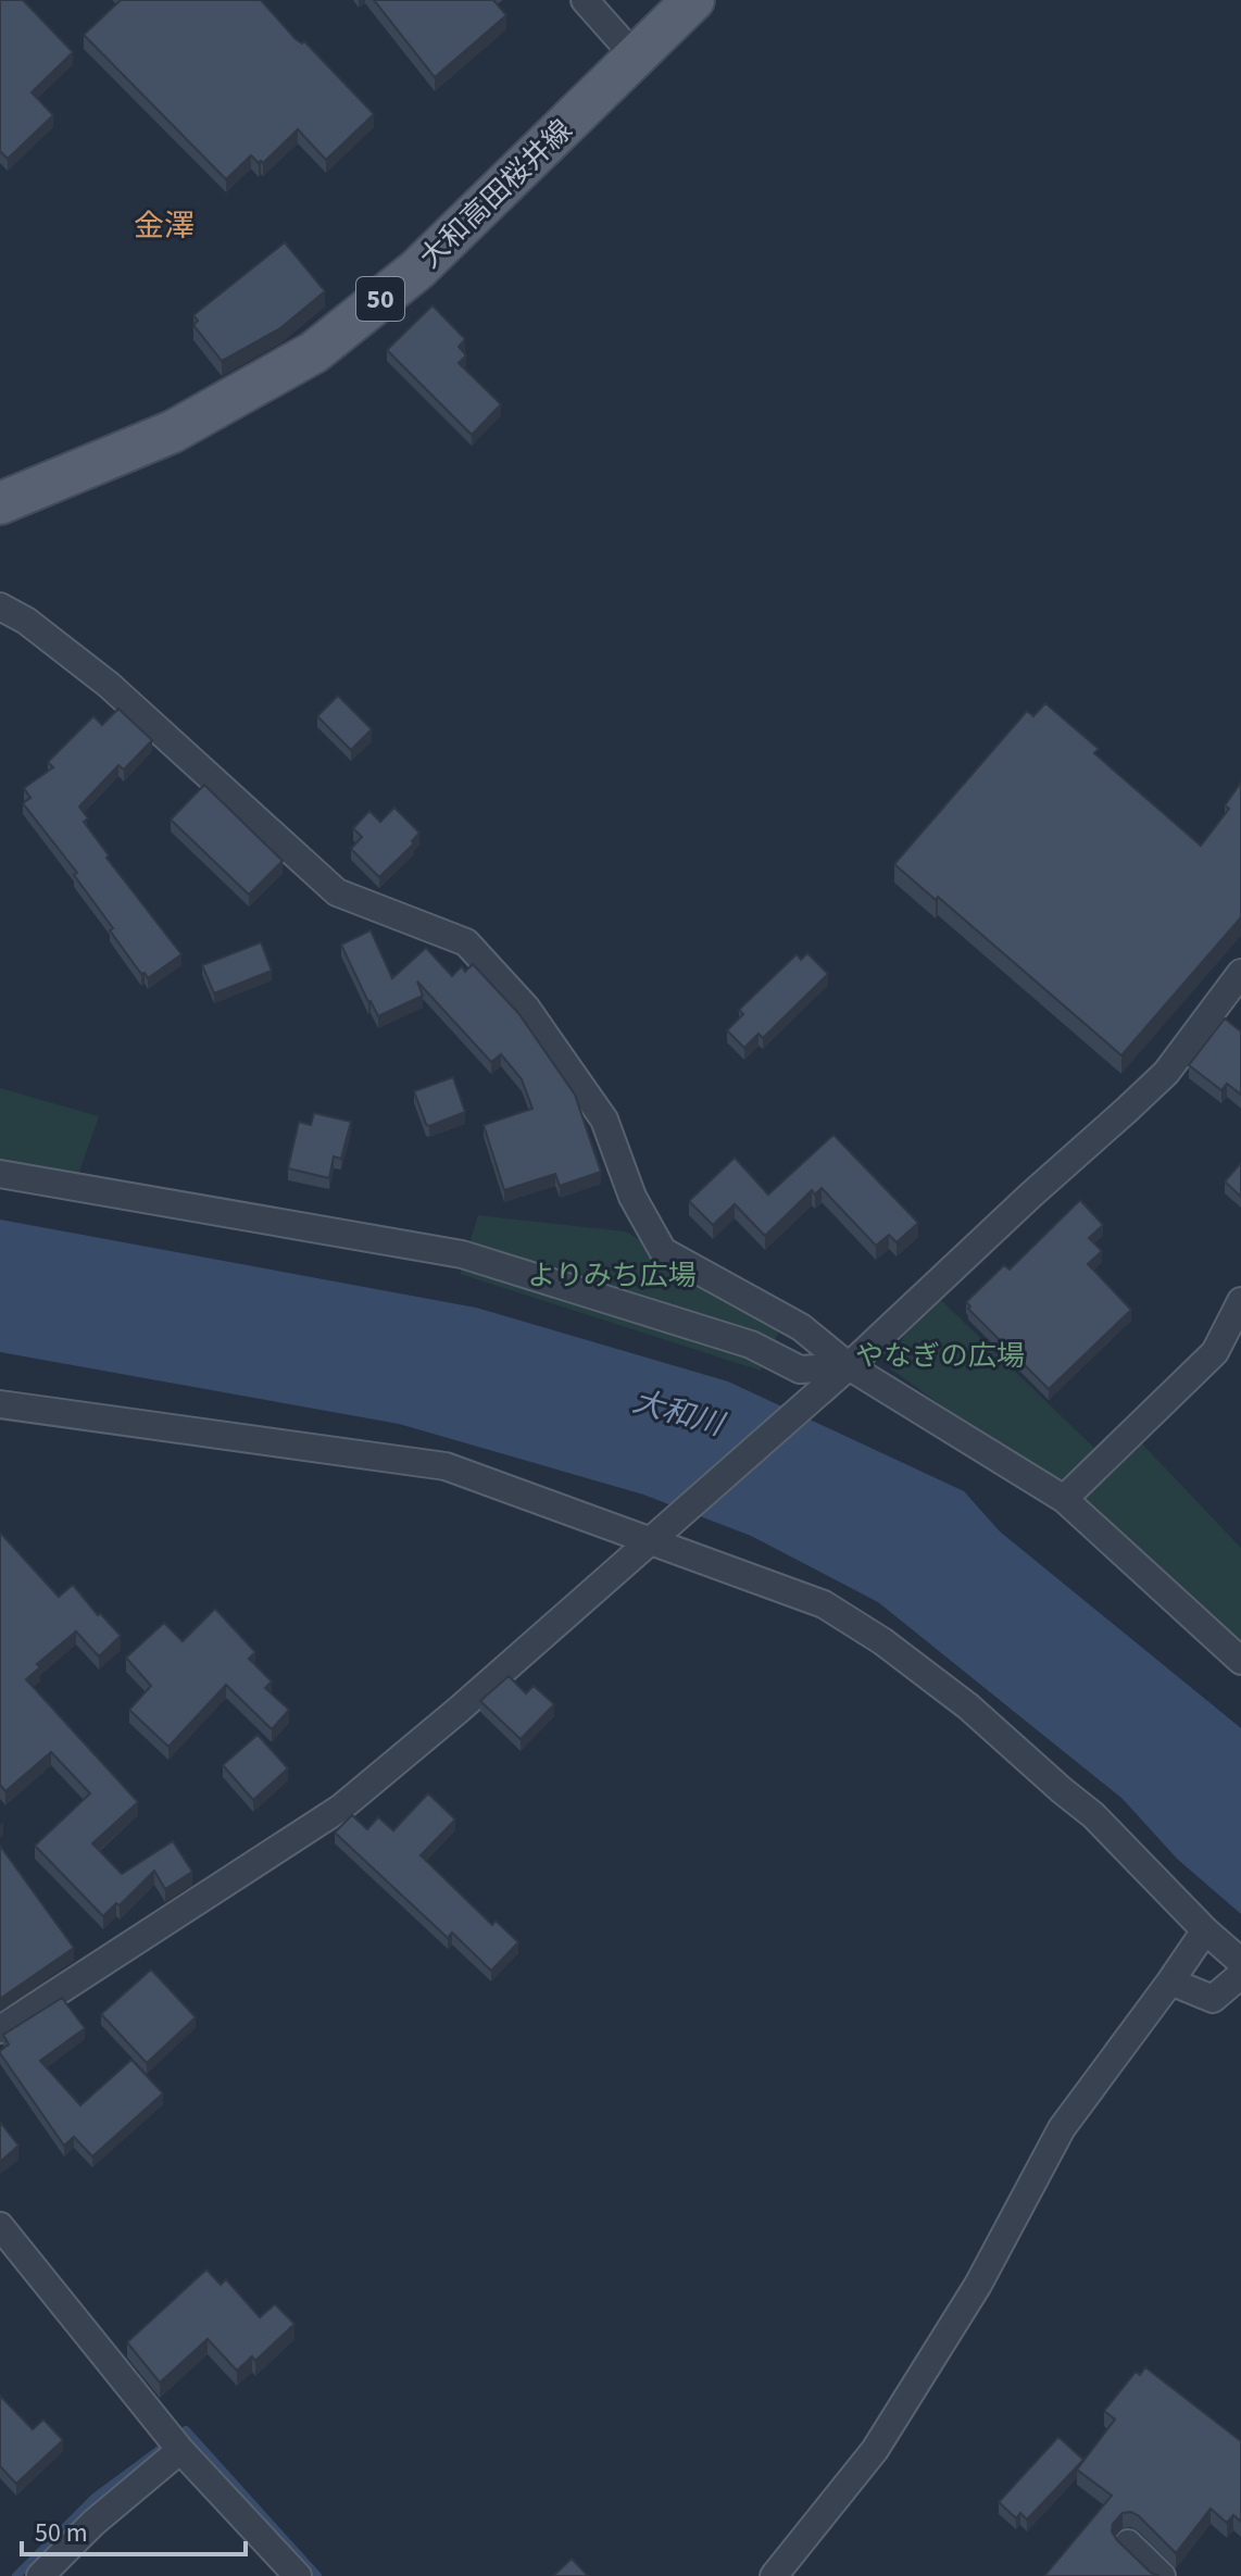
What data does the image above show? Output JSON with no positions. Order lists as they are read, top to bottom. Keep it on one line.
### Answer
{"streets":{"main road":["大和高田桜井線","50"]},"districts":["金澤"],"water":["大和川"],"parks":["よりみち広場","やなぎの広場"],"scale_bar":"50 m"}
